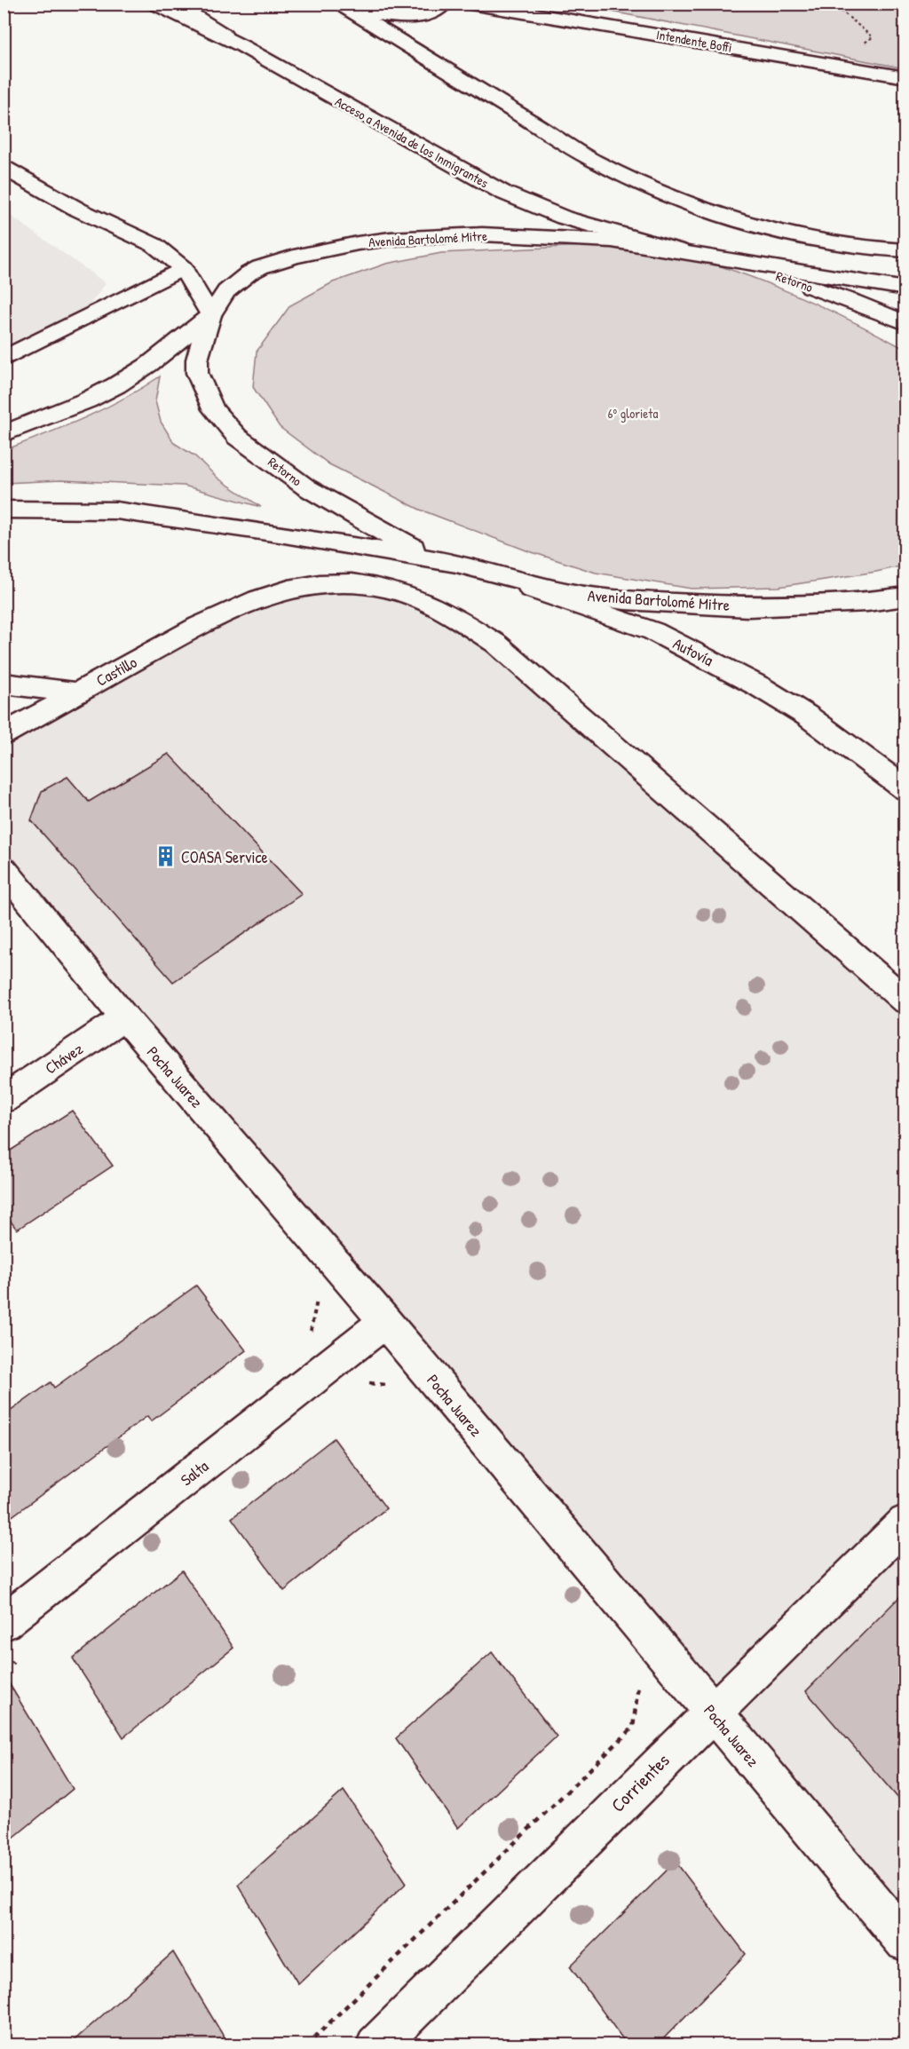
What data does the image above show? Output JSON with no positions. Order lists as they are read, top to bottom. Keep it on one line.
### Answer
{"streets":{"street":["Intendente Boffi","Acceso a Avenida de los Inmigrantes","Avenida Bartolomé Mitre","Retorno","Autovía","Castillo","Chávez","Pocha Juarez","Salta","Corrientes"]},"crossings":[["Acceso a Avenida de los Inmigrantes","Avenida Bartolomé Mitre"],["Acceso a Avenida de los Inmigrantes","Retorno"],["Avenida Bartolomé Mitre","Retorno"],["Avenida Bartolomé Mitre","Autovía"],["Retorno","Autovía"],["Chávez","Pocha Juarez"],["Pocha Juarez","Salta"],["Pocha Juarez","Corrientes"]],"parks":["6º glorieta"],"places":{"building":["COASA Service"]}}
